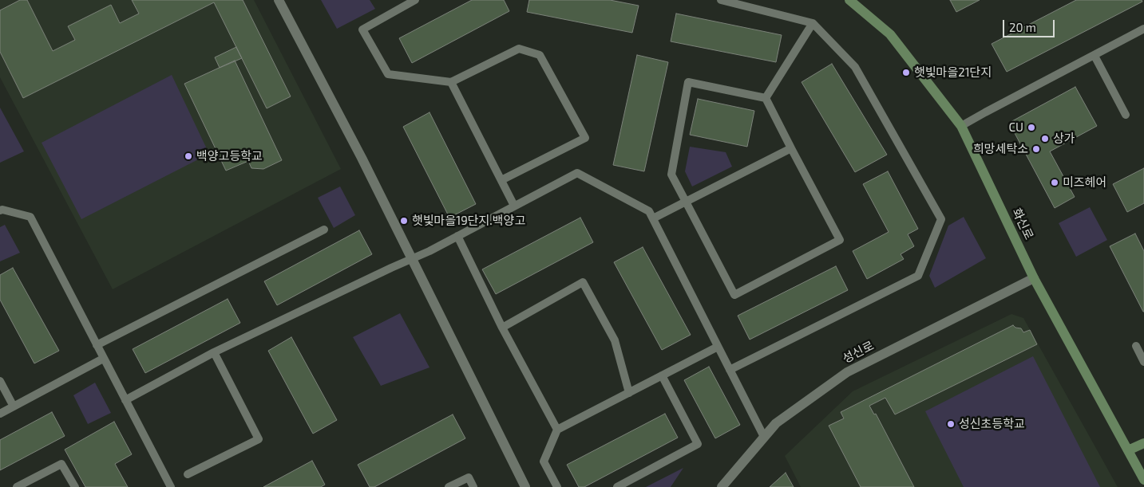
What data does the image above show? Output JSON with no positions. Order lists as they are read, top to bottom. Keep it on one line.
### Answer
{"streets":{"main road":["화신로"],"street":["성신로"]},"crossings":[["화신로","성신로"]],"places":["햇빛마을21단지","CU","상가","희망세탁소","백양고등학교","미즈헤어","햇빛마을19단지.백양고","성신초등학교"],"scale_bar":"20 m"}
